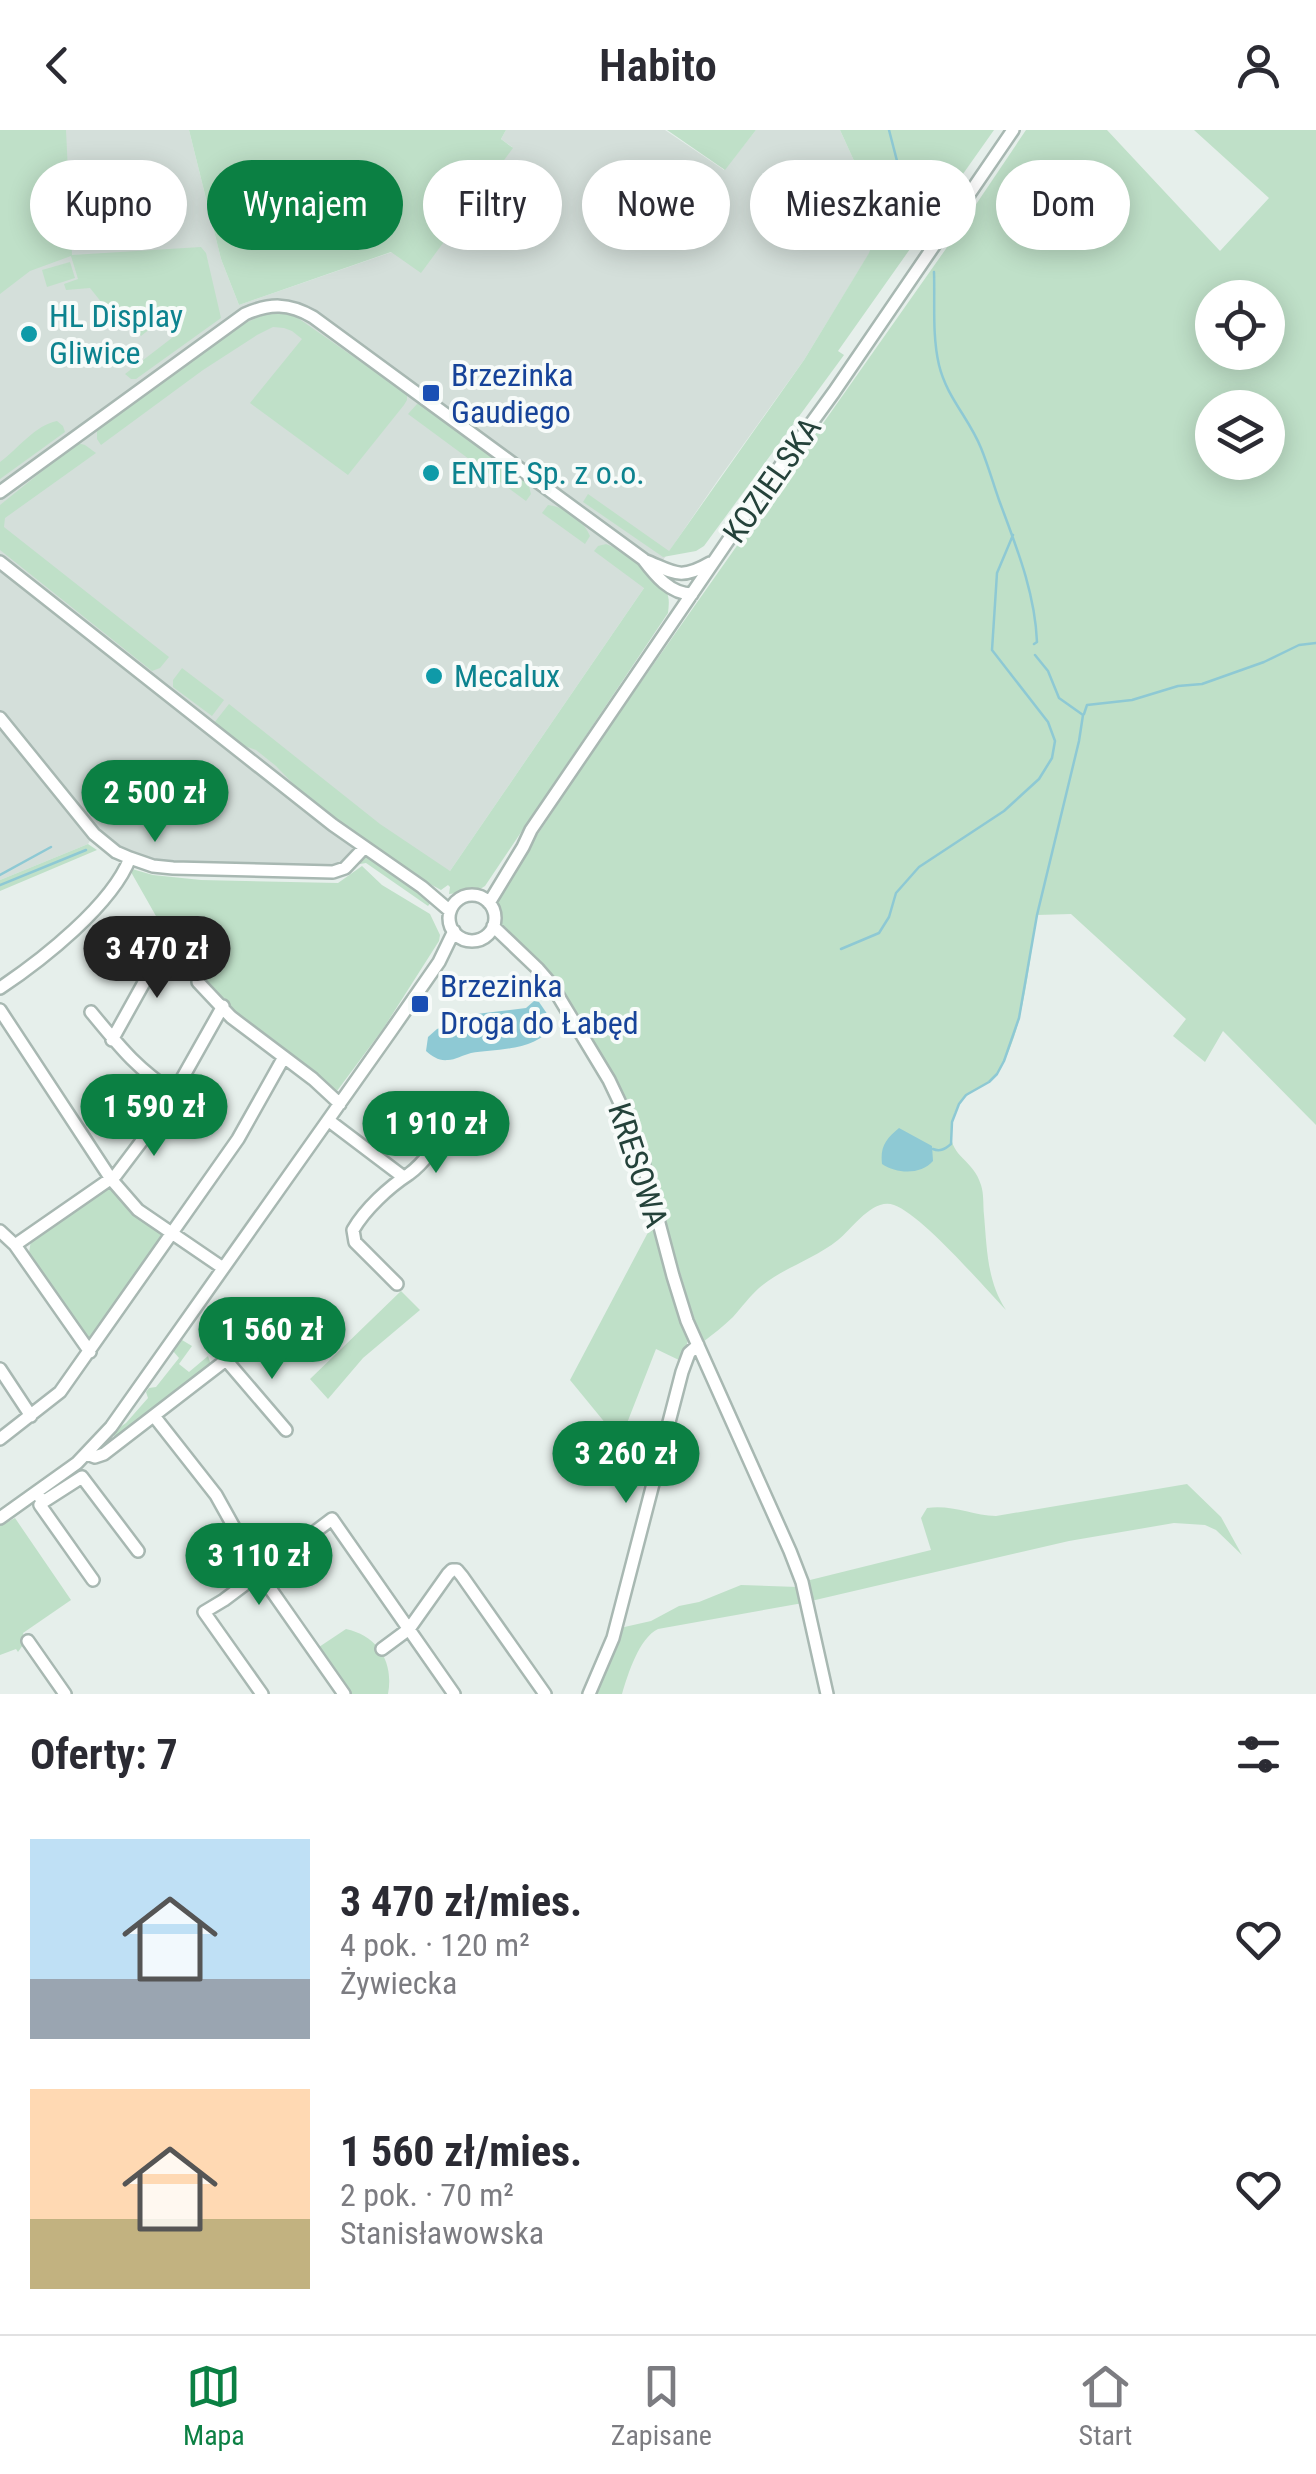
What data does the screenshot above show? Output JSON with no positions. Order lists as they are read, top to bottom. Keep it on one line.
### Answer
{"streets":{"street":["KOZIELSKA","KRESOWA"]},"crossings":[["KOZIELSKA","KRESOWA"]],"places":{"other":["HL Display Gliwice","ENTE Sp. z o.o.","Mecalux"],"transit":["Brzezinka Gaudiego","Brzezinka Droga do Łabęd"]},"page":{"header":"Habito","chip":["Kupno","Wynajem","Filtry","Nowe","Mieszkanie","Dom"],"price":["2 500 zł","3 470 zł","1 590 zł","1 910 zł","1 560 zł","3 260 zł","3 110 zł"],"heading":"Oferty: 7","list":[{"name":"3 470 zł/mies.","note":"4 pok. · 120 m² · Żywiecka"},{"name":"1 560 zł/mies.","note":"2 pok. · 70 m² · Stanisławowska"}],"tabs":["Mapa","Zapisane","Start"]}}
